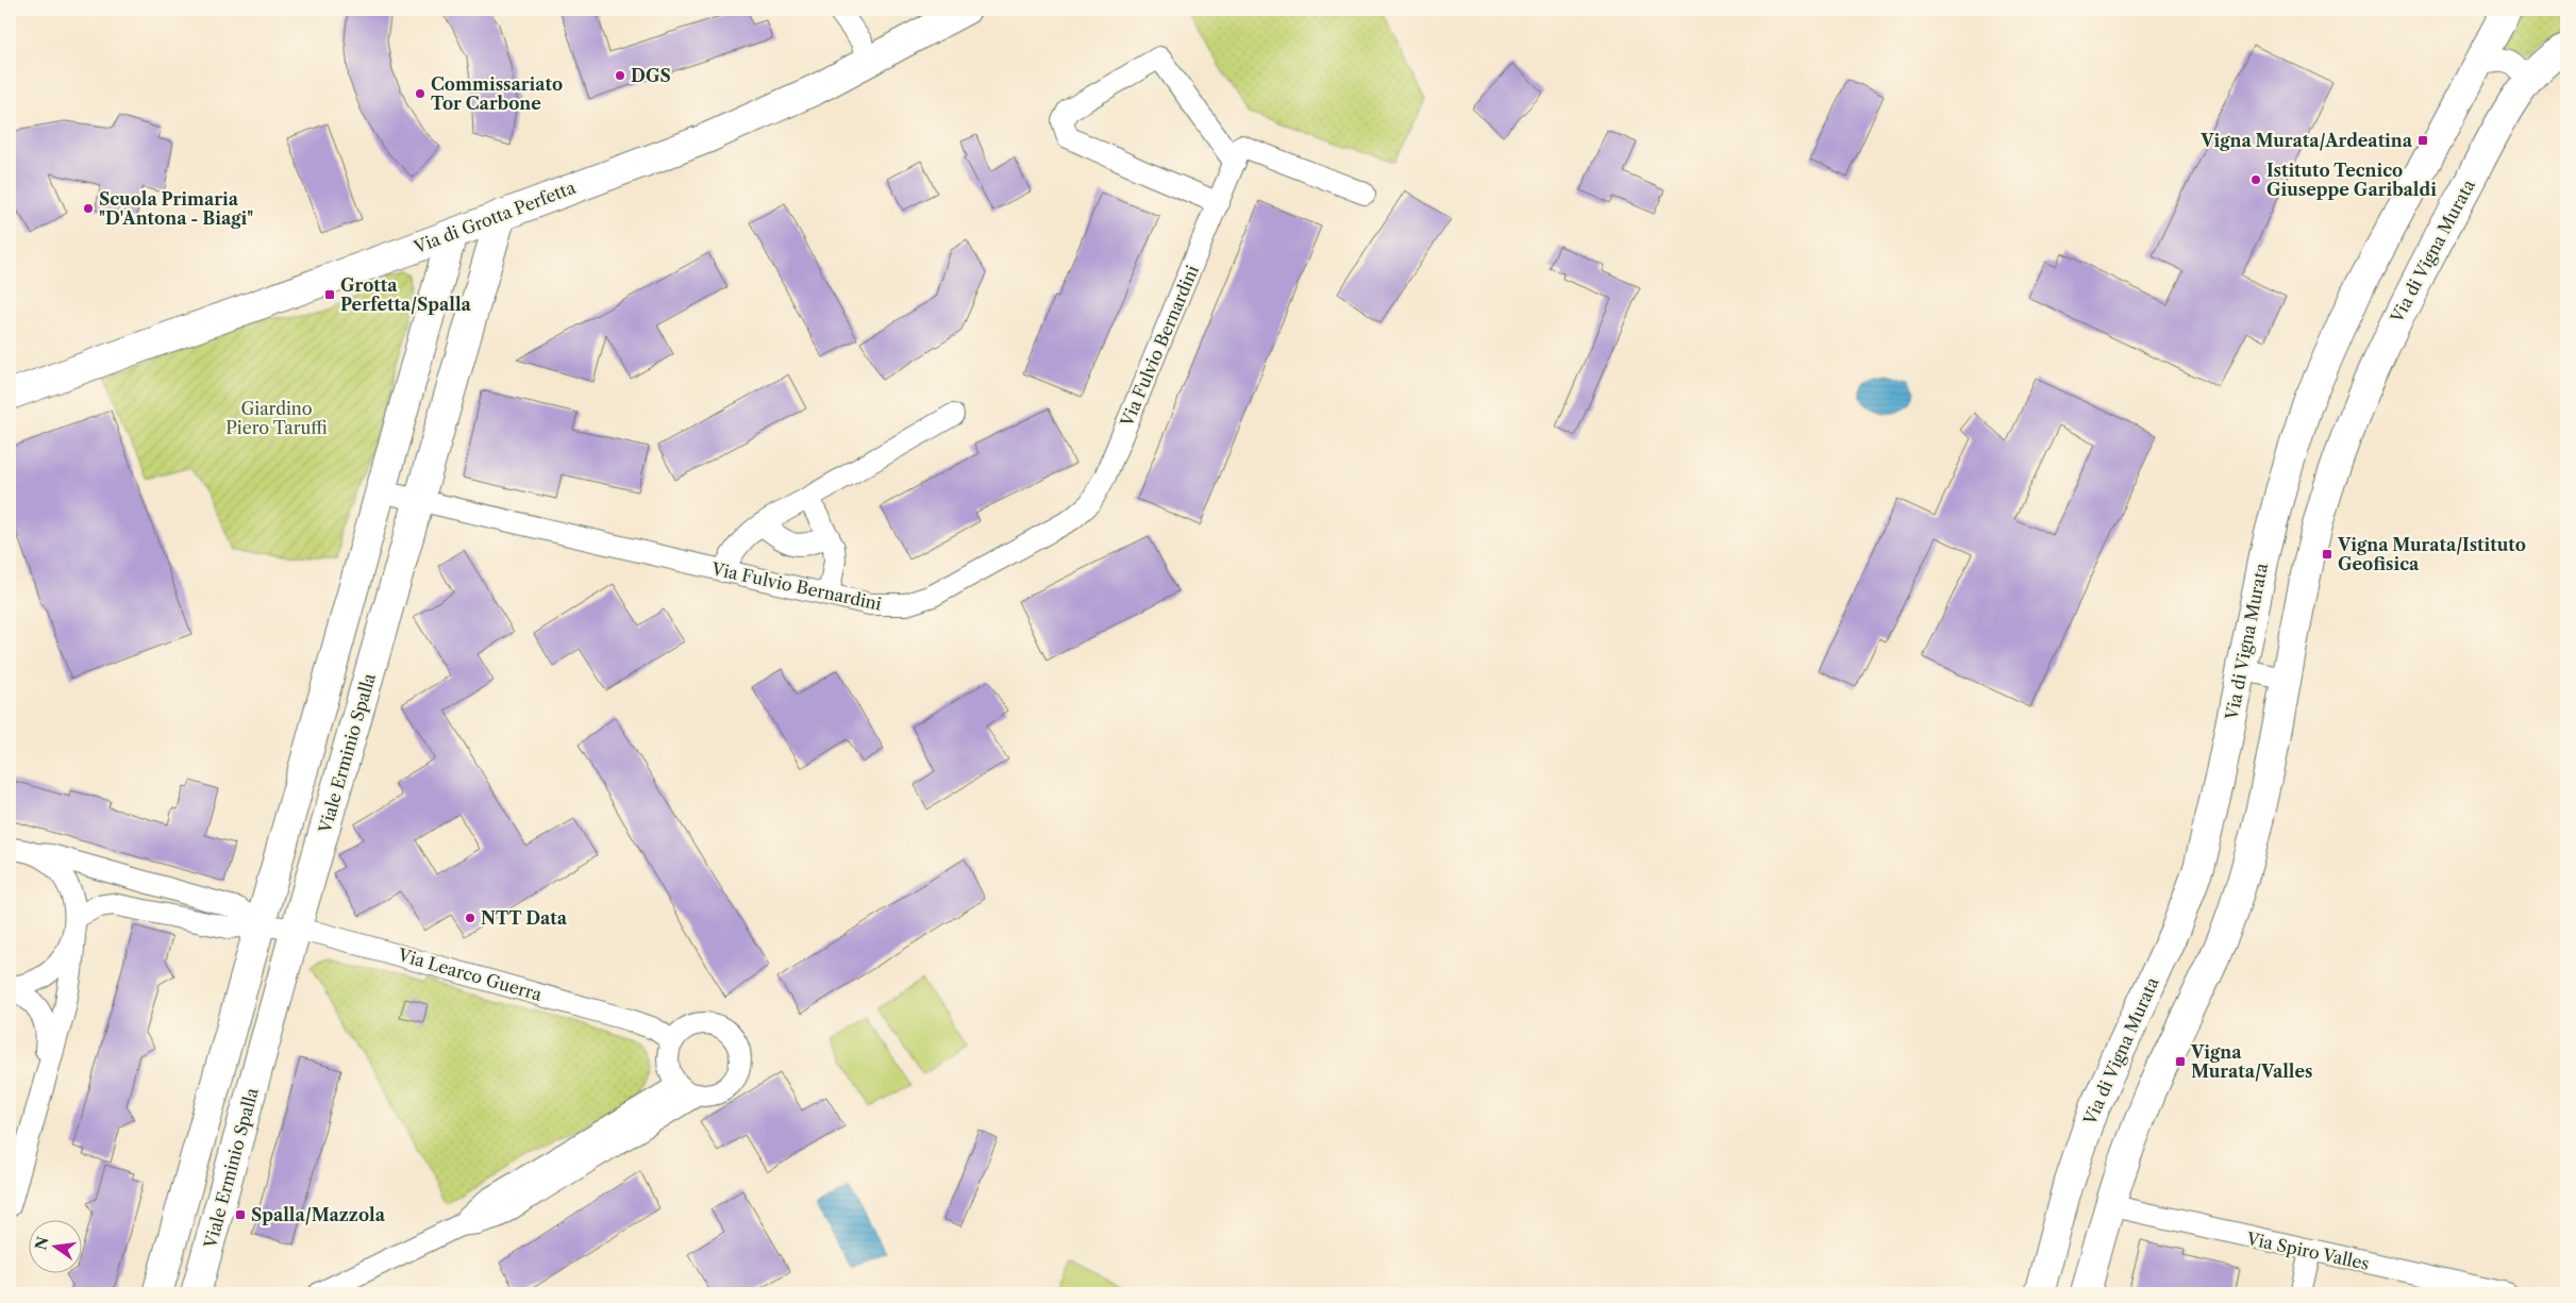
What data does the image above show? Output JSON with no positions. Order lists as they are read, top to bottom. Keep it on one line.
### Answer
{"streets":{"main road":["Via di Grotta Perfetta","Via di Vigna Murata","Viale Erminio Spalla"],"street":["Via Fulvio Bernardini","Via Learco Guerra","Via Spiro Valles"]},"crossings":[["Via di Grotta Perfetta","Viale Erminio Spalla"],["Via di Vigna Murata","Via Spiro Valles"],["Via Fulvio Bernardini","Viale Erminio Spalla"],["Viale Erminio Spalla","Via Learco Guerra"]],"parks":["Giardino Piero Taruffi"],"places":{"other":["DGS","Commissariato Tor Carbone","Istituto Tecnico Giuseppe Garibaldi","Scuola Primaria \"D'Antona - Biagi\"","NTT Data"],"transit":["Vigna Murata/Ardeatina","Grotta Perfetta/Spalla","Vigna Murata/Istituto Geofisica","Vigna Murata/Valles","Spalla/Mazzola"]},"north":"left"}
